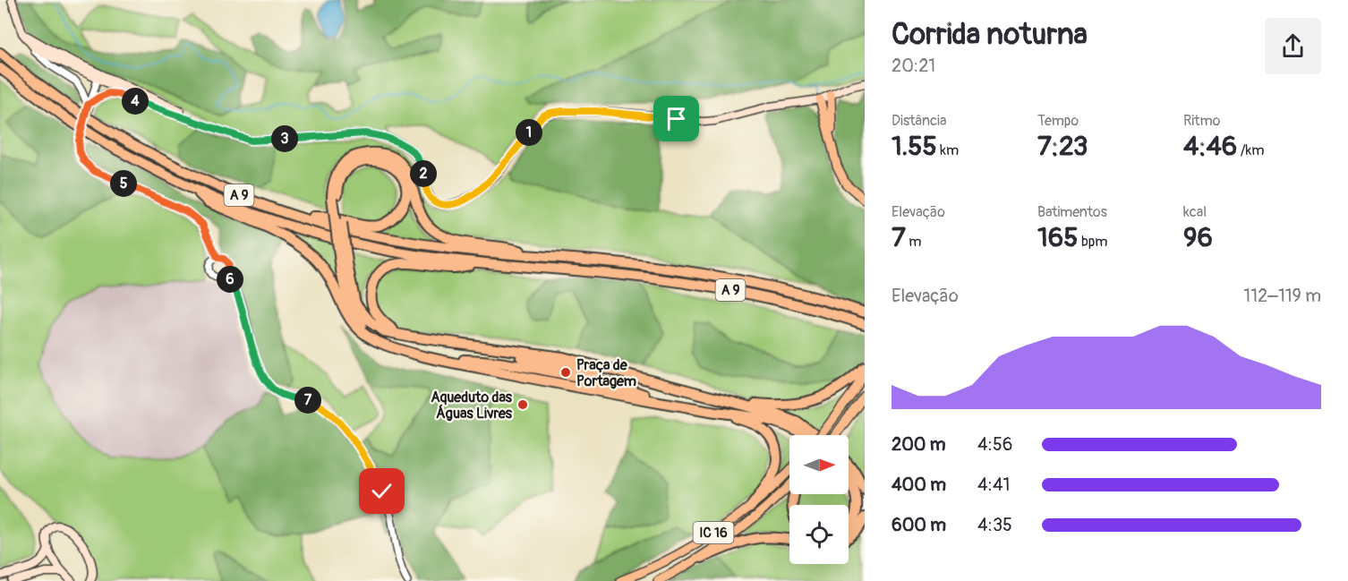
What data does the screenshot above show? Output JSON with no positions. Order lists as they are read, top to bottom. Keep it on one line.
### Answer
{"streets":{"highway":["A 9","IC 16"]},"places":["Praça de Portagem","Aqueduto das Águas Livres"],"north":"right","page":{"heading":["Corrida noturna","20:21"],"pins":["4","1","3","2","5","6","7"],"stats":[["Distância","1.55 km"],["Tempo","7:23"],["Ritmo","4:46 /km"],["Elevação","7 m"],["Batimentos","165 bpm"],["kcal","96"]],"chart":["Elevação","112–119 m"],"list":[{"name":"200 m","note":"4:56"},{"name":"400 m","note":"4:41"},{"name":"600 m","note":"4:35"}]}}
